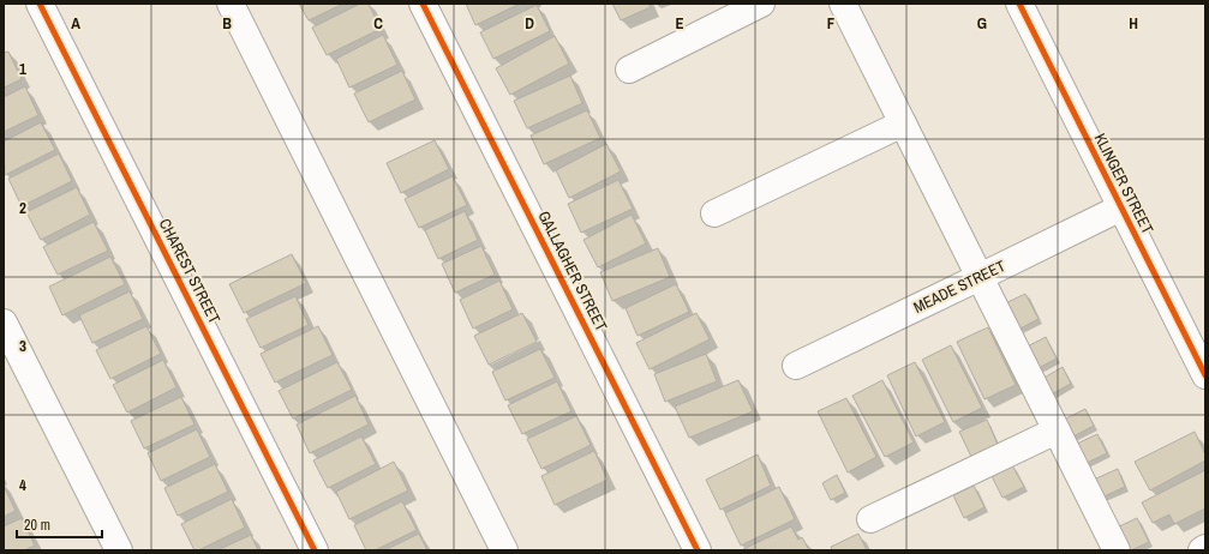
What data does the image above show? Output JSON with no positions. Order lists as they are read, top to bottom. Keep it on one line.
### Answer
{"streets":{"street":["KLINGER STREET","CHAREST STREET","GALLAGHER STREET","MEADE STREET"]},"crossings":[["KLINGER STREET","MEADE STREET"]],"scale_bar":"20 m","grid":{"columns":["A","B","C","D","E","F","G","H"],"rows":["1","2","3","4"]}}
